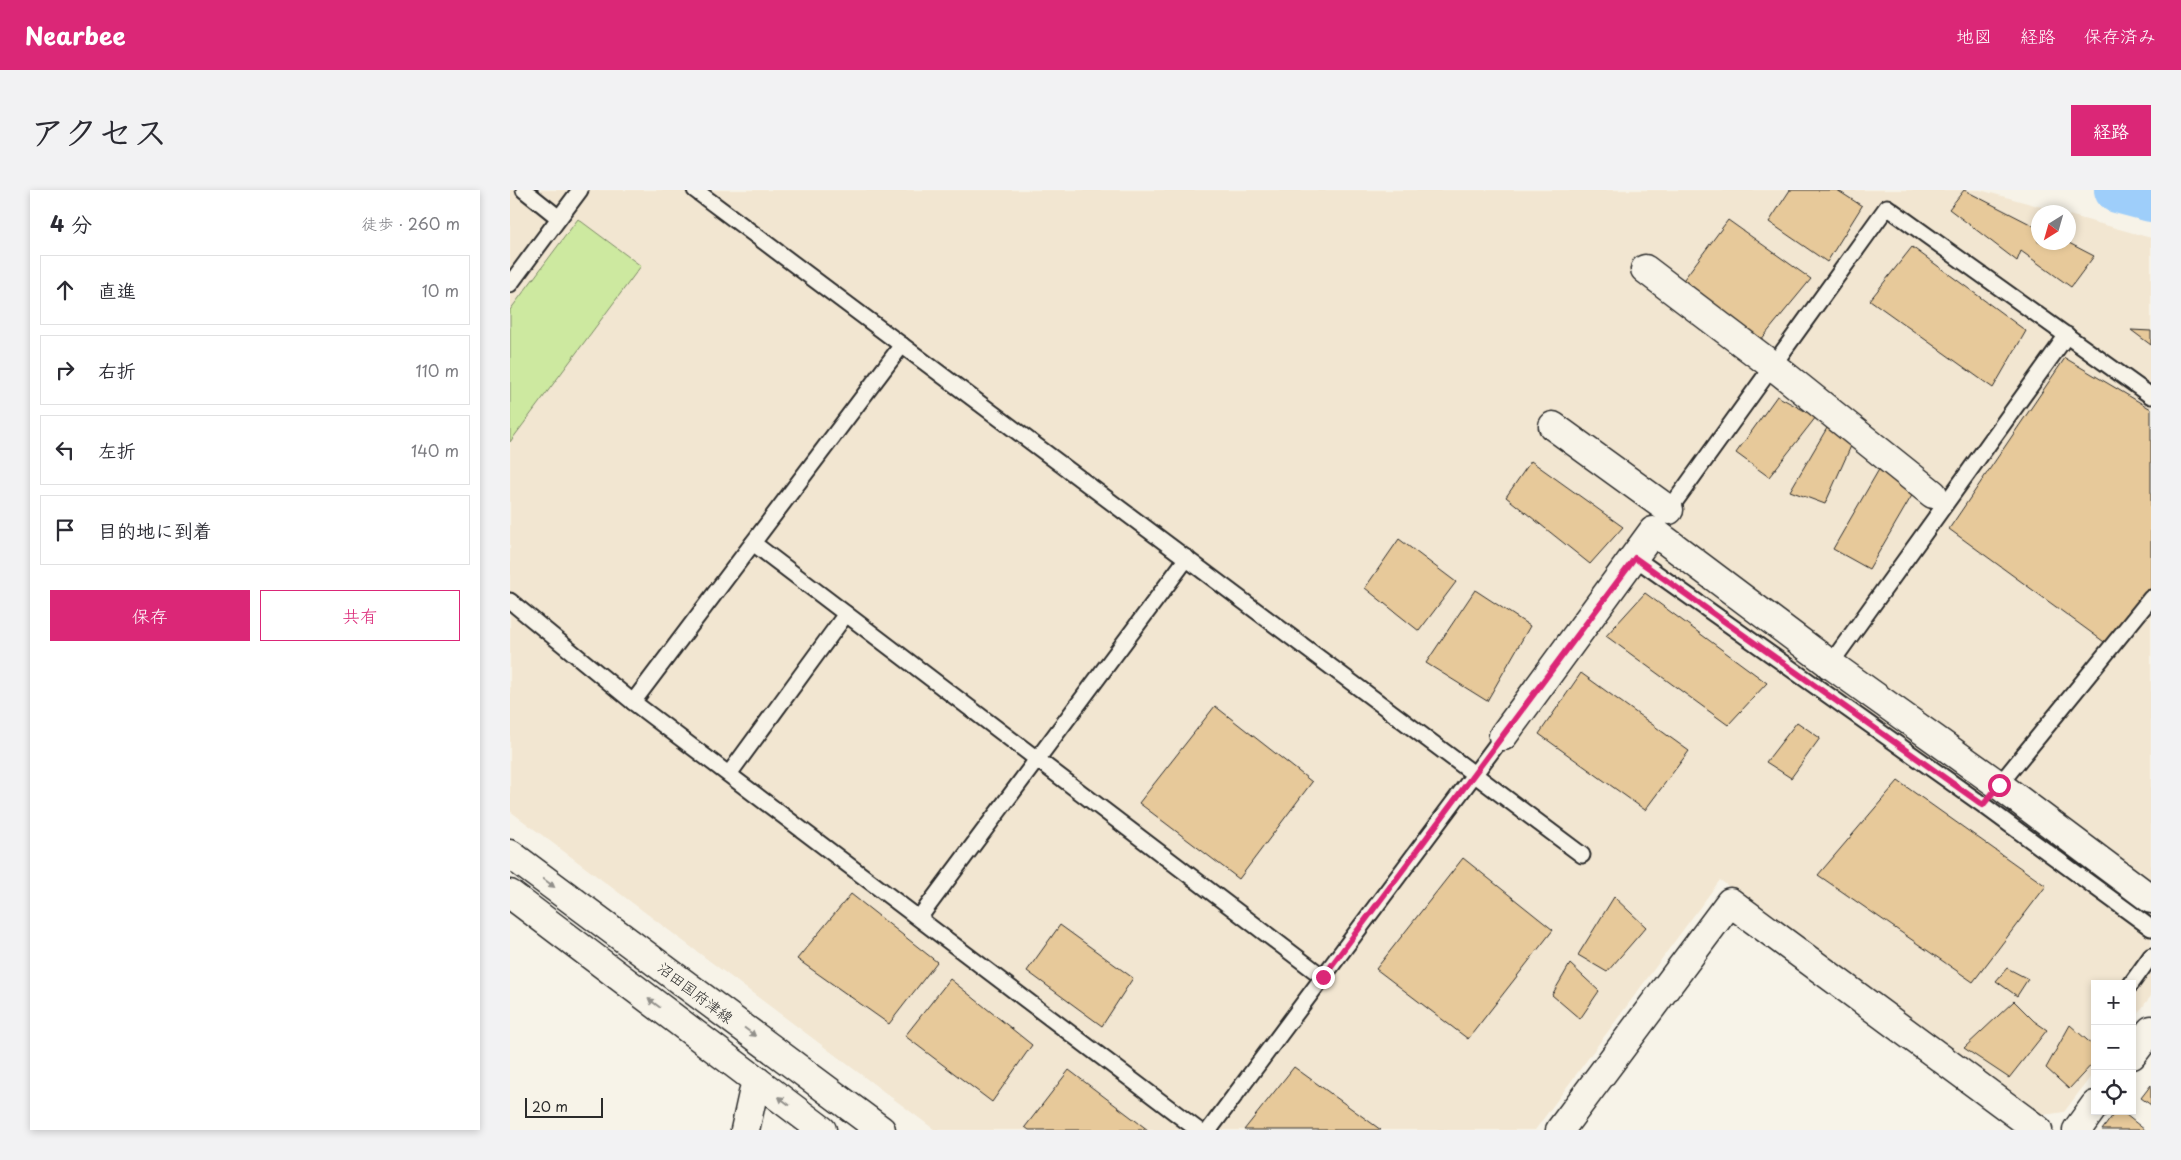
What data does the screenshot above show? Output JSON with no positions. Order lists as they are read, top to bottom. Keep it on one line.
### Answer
{"streets":{"street":["沼田国府津線"]},"scale_bar":"20 m","north":"bottom left","page":{"header":"Nearbee","nav":["地図","経路","保存済み"],"title":"アクセス","buttons":["経路",["保存","共有"]],"heading":["4 分","徒歩 · 260 m"],"list":[["直進","10 m"],["右折","110 m"],["左折","140 m"],"目的地に到着"],"map_buttons":["+","−"],"scale":"20 m"}}
